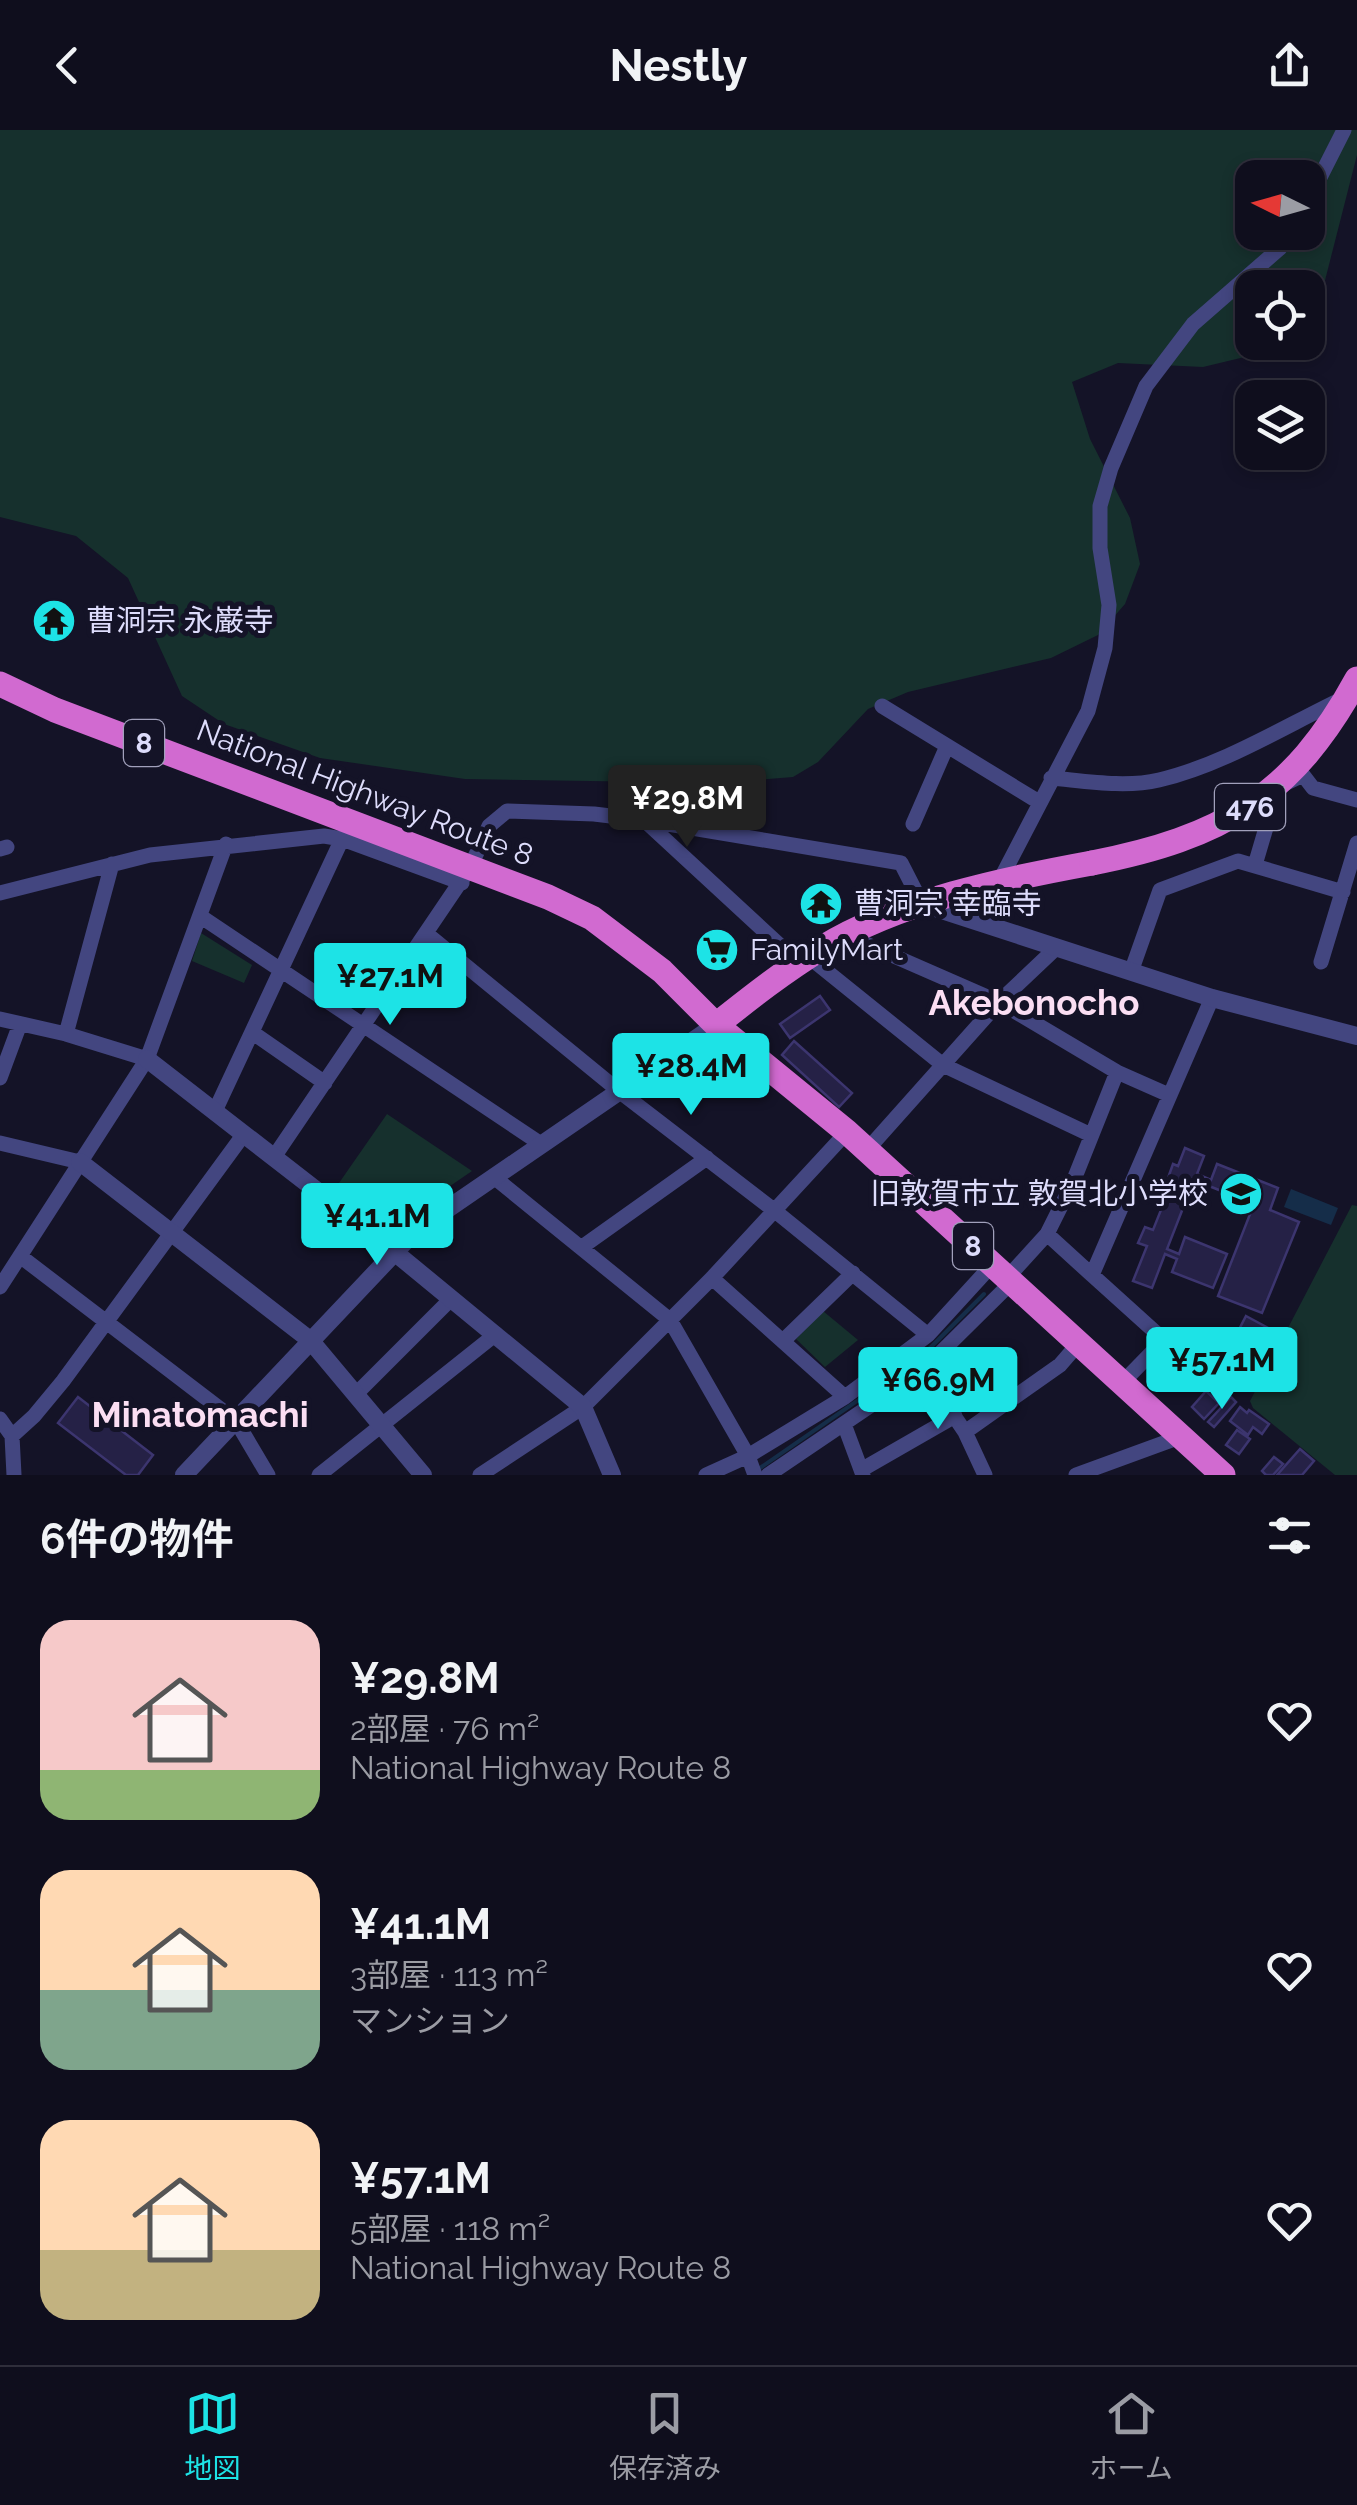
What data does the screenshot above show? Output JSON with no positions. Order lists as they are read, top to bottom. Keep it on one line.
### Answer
{"streets":{"highway":["8","National Highway Route 8","476"]},"crossings":[["National Highway Route 8","476"]],"districts":["Akebonocho","Minatomachi"],"places":{"temple":["曹洞宗 永巌寺","曹洞宗 幸臨寺"],"supermarket":["FamilyMart"],"school or university":["旧敦賀市立 敦賀北小学校"]},"north":"left","page":{"header":"Nestly","price":["¥29.8M","¥27.1M","¥28.4M","¥41.1M","¥57.1M","¥66.9M"],"heading":"6件の物件","list":[{"name":"¥29.8M","note":"2部屋 · 76 m² · National Highway Route 8"},{"name":"¥41.1M","note":"3部屋 · 113 m² · マンション"},{"name":"¥57.1M","note":"5部屋 · 118 m² · National Highway Route 8"}],"tabs":["地図","保存済み","ホーム"]}}
